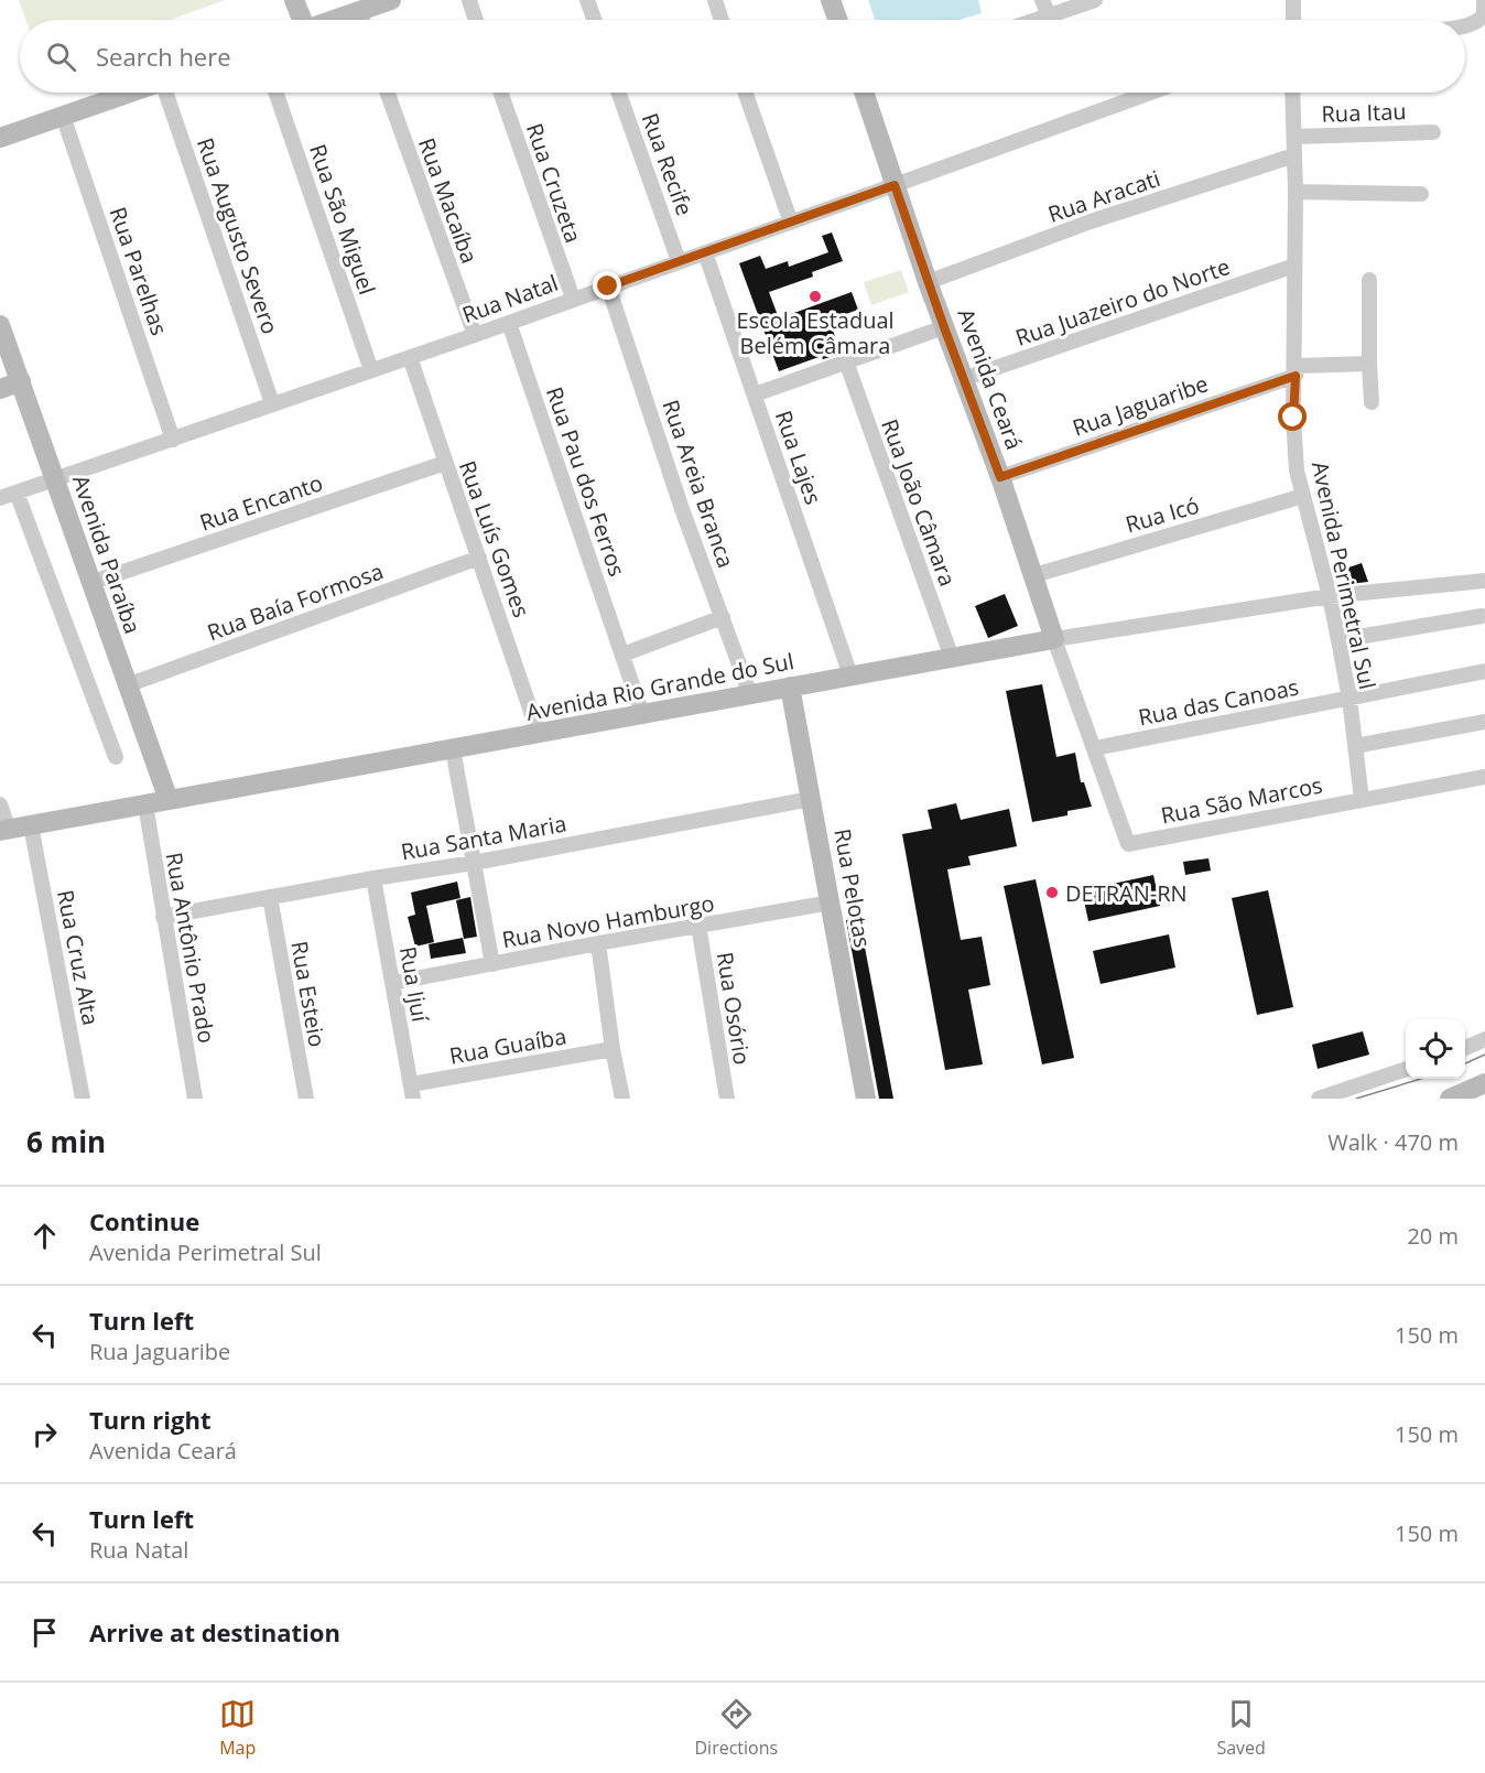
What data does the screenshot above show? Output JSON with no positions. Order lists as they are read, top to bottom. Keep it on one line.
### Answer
{"streets":{"street":["Rua Itau","Rua Recife","Rua Cruzeta","Rua Aracati","Rua Macaíba","Rua São Miguel","Rua Augusto Severo","Rua Parelhas","Rua Natal","Rua Juazeiro do Norte","Avenida Ceará","Rua Jaguaribe","Rua Lajes","Rua Pau dos Ferros","Rua Areia Branca","Rua Encanto","Rua João Câmara","Rua Icó","Rua Luís Gomes","Avenida Paraíba","Avenida Perimetral Sul","Rua Baía Formosa","Avenida Rio Grande do Sul","Rua das Canoas","Rua São Marcos","Rua Santa Maria","Rua Pelotas","Rua Novo Hamburgo","Rua Antônio Prado","Rua Cruz Alta","Rua Ijuí","Rua Esteio","Rua Osório","Rua Guaíba"]},"crossings":[["Rua Itau","Avenida Perimetral Sul"],["Rua Recife","Rua Natal"],["Rua Cruzeta","Rua Natal"],["Rua Aracati","Avenida Ceará"],["Rua Aracati","Avenida Perimetral Sul"],["Rua Macaíba","Rua Natal"],["Rua São Miguel","Rua Natal"],["Rua Augusto Severo","Rua Natal"],["Rua Parelhas","Rua Natal"],["Rua Natal","Avenida Ceará"],["Rua Natal","Rua Lajes"],["Rua Natal","Rua Pau dos Ferros"],["Rua Natal","Rua Areia Branca"],["Rua Natal","Rua Luís Gomes"],["Rua Natal","Avenida Paraíba"],["Rua Juazeiro do Norte","Avenida Ceará"],["Rua Juazeiro do Norte","Avenida Perimetral Sul"],["Avenida Ceará","Rua Jaguaribe"],["Avenida Ceará","Rua Icó"],["Avenida Ceará","Avenida Rio Grande do Sul"],["Avenida Ceará","Rua das Canoas"],["Avenida Ceará","Rua São Marcos"],["Rua Jaguaribe","Avenida Perimetral Sul"],["Rua Lajes","Avenida Rio Grande do Sul"],["Rua Pau dos Ferros","Avenida Rio Grande do Sul"],["Rua Areia Branca","Avenida Rio Grande do Sul"],["Rua Encanto","Rua Luís Gomes"],["Rua Encanto","Avenida Paraíba"],["Rua João Câmara","Avenida Rio Grande do Sul"],["Rua Icó","Avenida Perimetral Sul"],["Rua Luís Gomes","Rua Baía Formosa"],["Rua Luís Gomes","Avenida Rio Grande do Sul"],["Avenida Paraíba","Rua Baía Formosa"],["Avenida Paraíba","Avenida Rio Grande do Sul"],["Avenida Perimetral Sul","Avenida Rio Grande do Sul"],["Avenida Perimetral Sul","Rua das Canoas"],["Avenida Perimetral Sul","Rua São Marcos"],["Avenida Rio Grande do Sul","Rua Pelotas"],["Avenida Rio Grande do Sul","Rua Antônio Prado"],["Avenida Rio Grande do Sul","Rua Cruz Alta"],["Rua Santa Maria","Rua Pelotas"],["Rua Santa Maria","Rua Antônio Prado"],["Rua Santa Maria","Rua Ijuí"],["Rua Santa Maria","Rua Esteio"],["Rua Pelotas","Rua Novo Hamburgo"],["Rua Novo Hamburgo","Rua Ijuí"],["Rua Novo Hamburgo","Rua Osório"],["Rua Ijuí","Rua Guaíba"]],"places":["Escola Estadual Belém Câmara","DETRAN-RN"],"page":{"search":"Search here","heading":["6 min","Walk · 470 m"],"list":[["Continue","Avenida Perimetral Sul","20 m"],["Turn left","Rua Jaguaribe","150 m"],["Turn right","Avenida Ceará","150 m"],["Turn left","Rua Natal","150 m"],"Arrive at destination"],"nav":["Map","Directions","Saved"]}}
